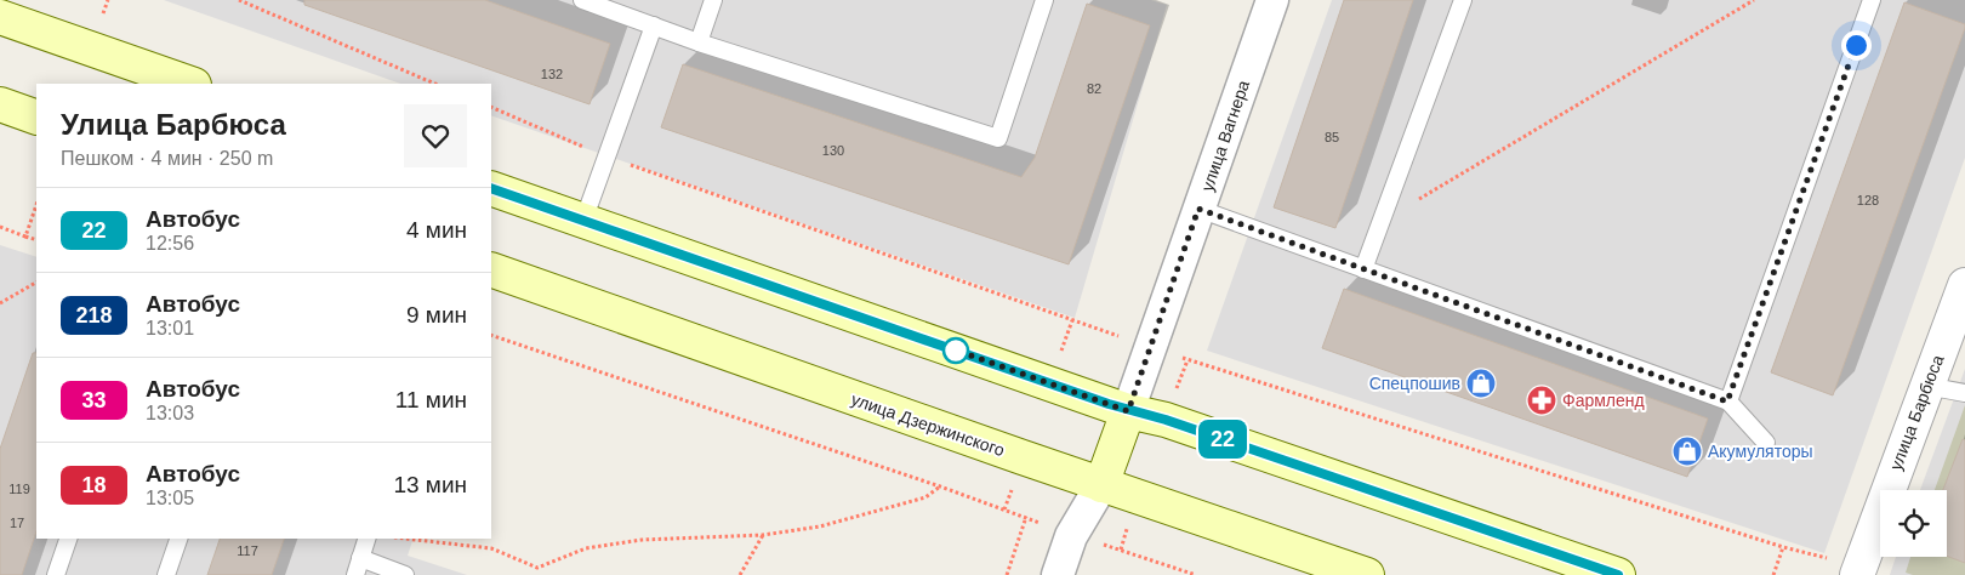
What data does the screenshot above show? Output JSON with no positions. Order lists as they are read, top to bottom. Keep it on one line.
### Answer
{"streets":{"main road":["улица Вагнера","улица Дзержинского"],"street":["улица Барбюса"]},"crossings":[["улица Вагнера","улица Дзержинского"]],"places":{"shop":["Спецпошив","Акумуляторы"],"pharmacy":["Фармленд"]},"lines":["bus line 22"],"house_numbers":["132","82","85","130","128","119","17","117"],"page":{"on_map":"22","heading":["Улица Барбюса","Пешком · 4 мин · 250 m"],"list":[{"mark":"22","name":"Автобус","note":"12:56","value":"4 мин"},{"mark":"218","name":"Автобус","note":"13:01","value":"9 мин"},{"mark":"33","name":"Автобус","note":"13:03","value":"11 мин"},{"mark":"18","name":"Автобус","note":"13:05","value":"13 мин"}]}}
